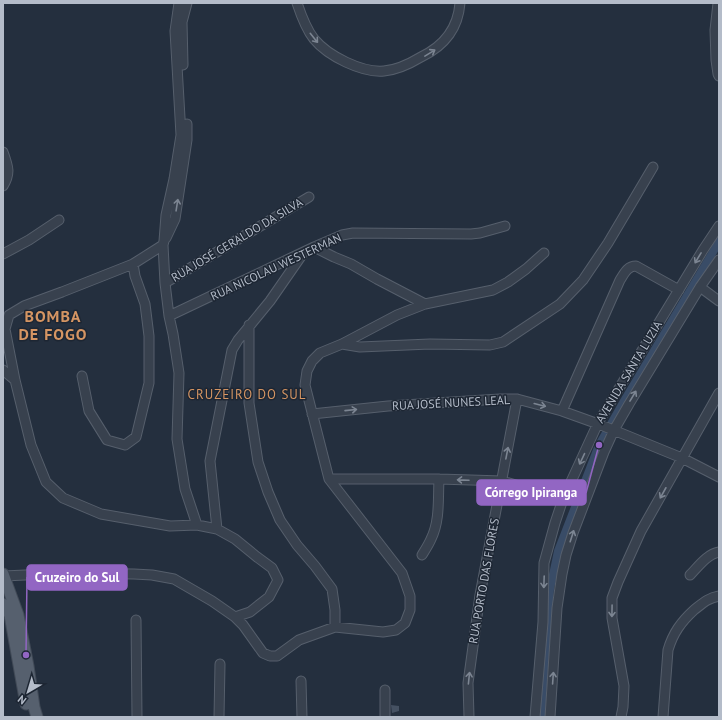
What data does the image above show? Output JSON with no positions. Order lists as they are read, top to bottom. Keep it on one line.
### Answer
{"streets":{"street":["RUA JOSÉ GERALDO DA SILVA","RUA NICOLAU WESTERMAN","AVENIDA SANTA LUZIA","RUA JOSÉ NUNES LEAL","RUA PORTO DAS FLORES"]},"crossings":[["AVENIDA SANTA LUZIA","RUA JOSÉ NUNES LEAL"],["RUA JOSÉ NUNES LEAL","RUA PORTO DAS FLORES"]],"one_way":["RUA PORTO DAS FLORES"],"districts":["BOMBA DE FOGO","CRUZEIRO DO SUL"],"places":["Córrego Ipiranga","Cruzeiro do Sul"],"north":"bottom left"}
